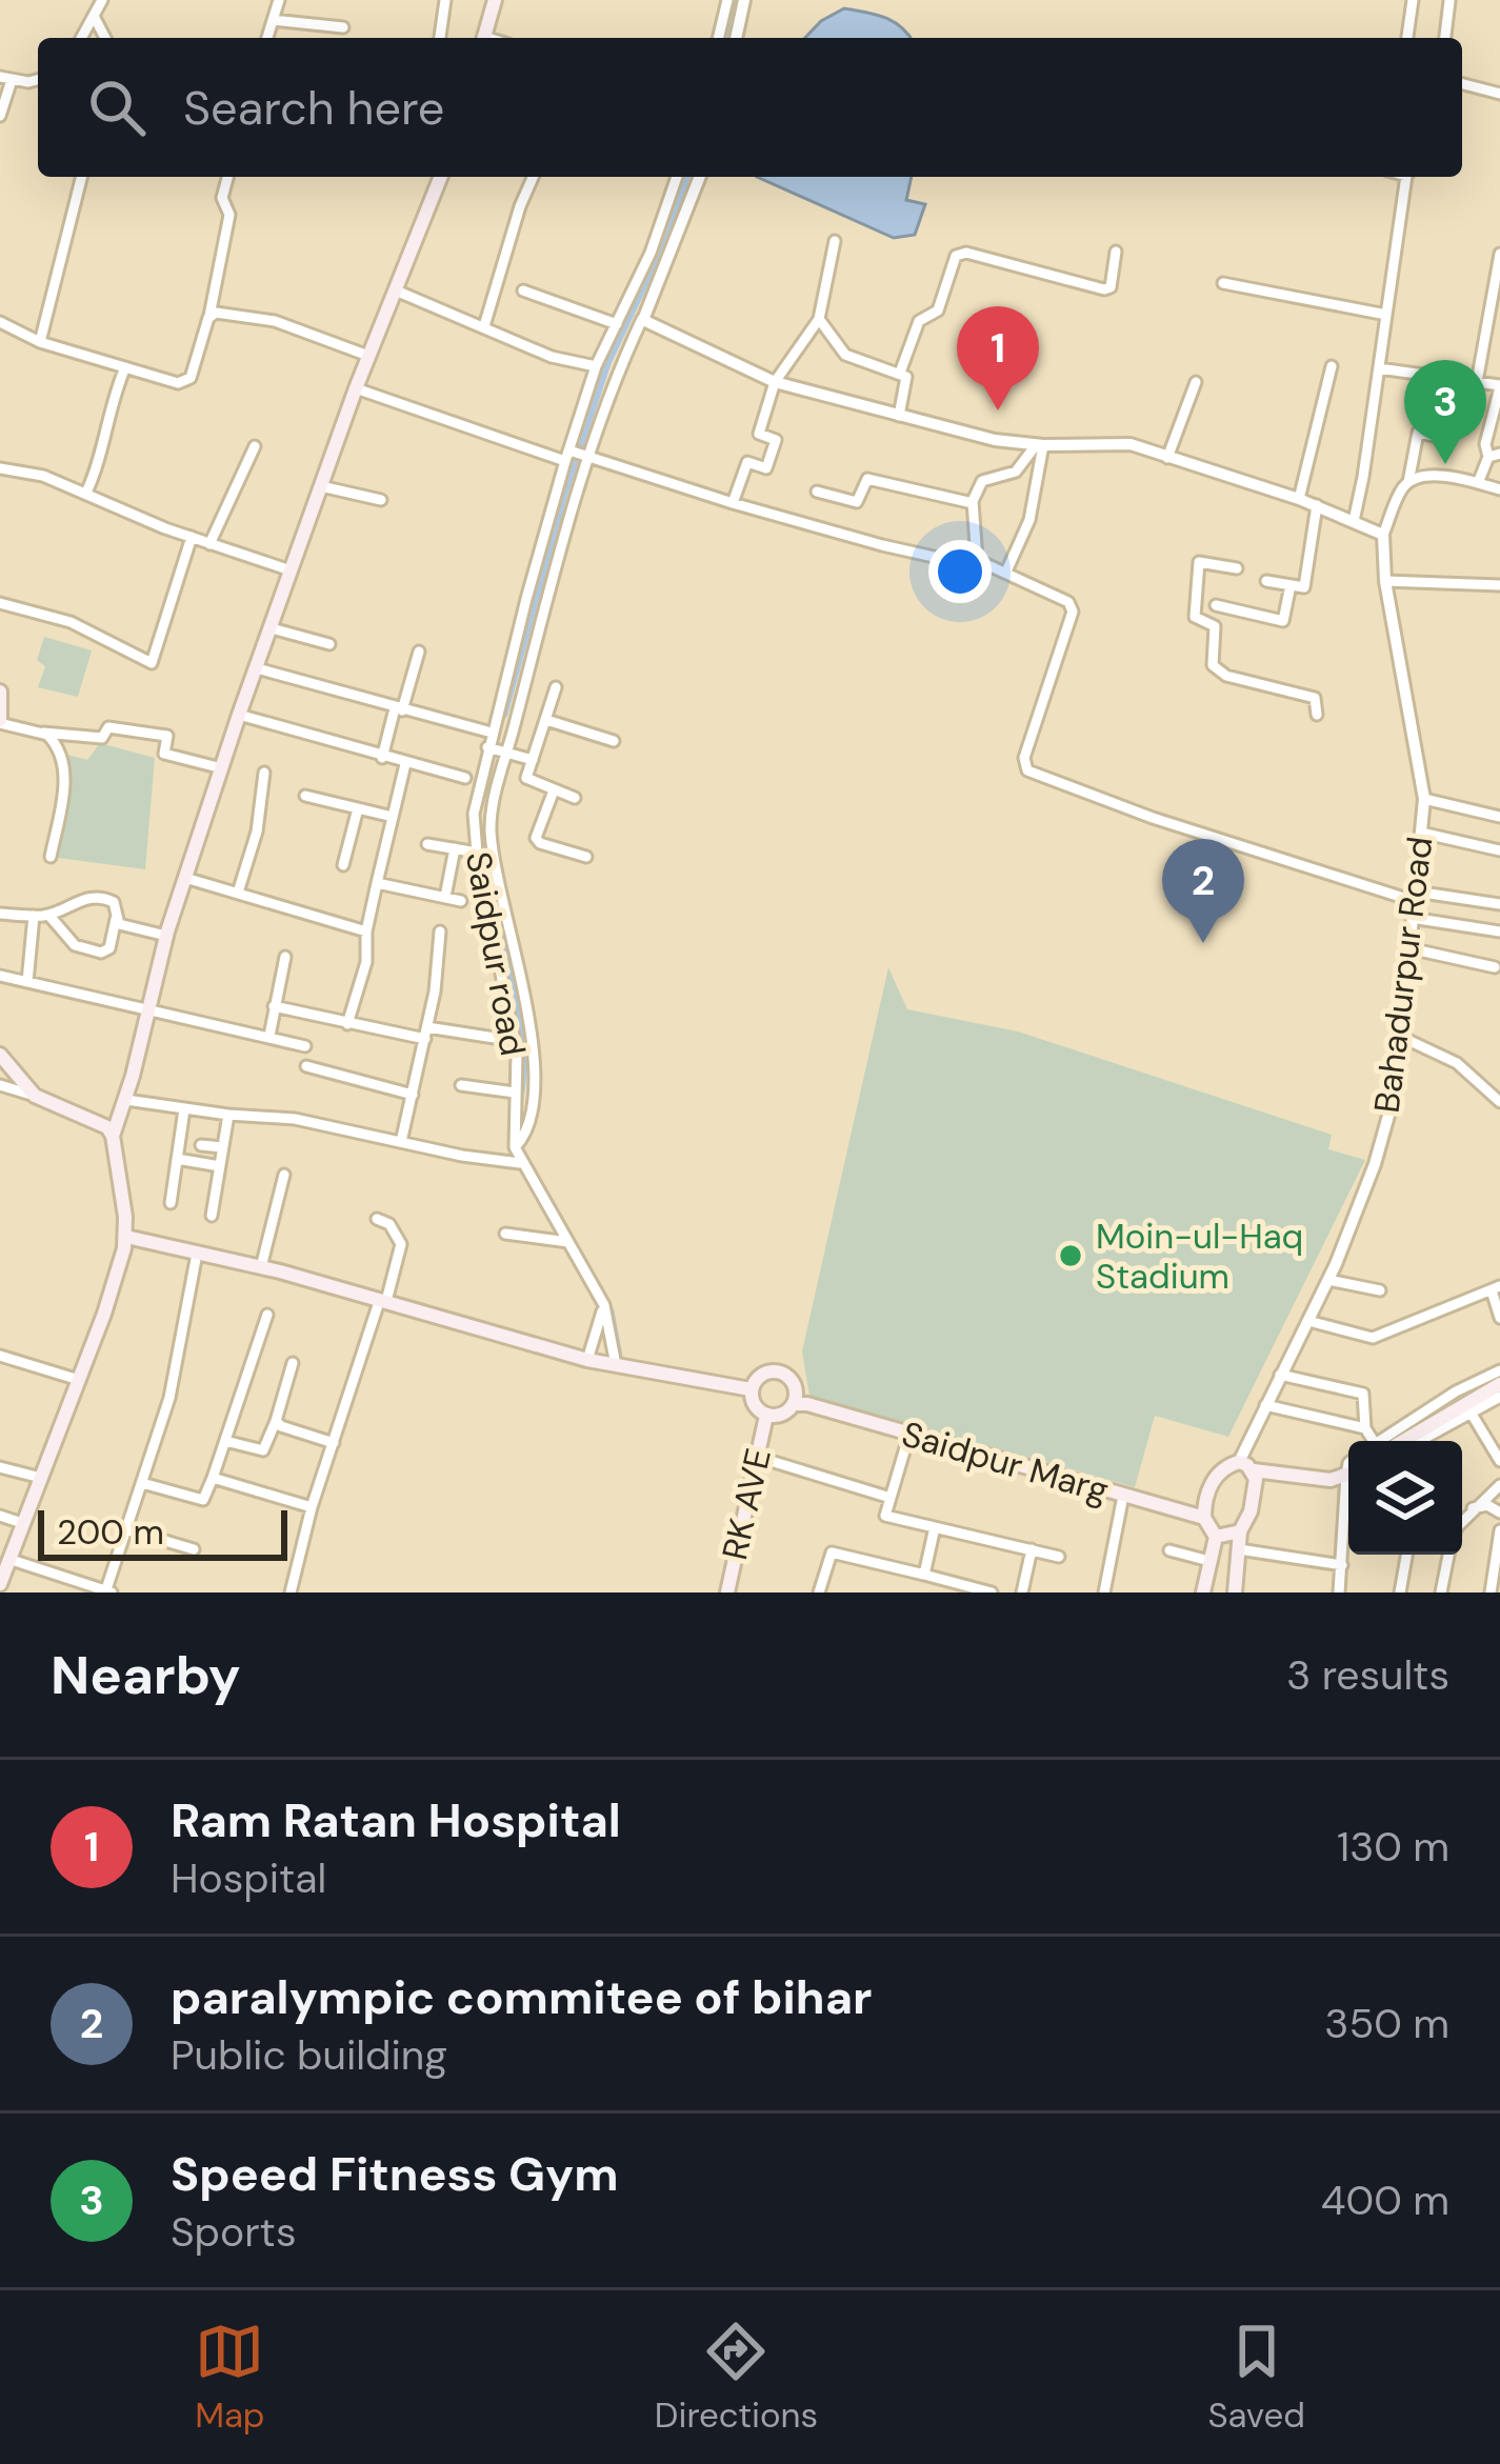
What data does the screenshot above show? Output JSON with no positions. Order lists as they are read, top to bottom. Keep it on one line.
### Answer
{"streets":{"main road":["Saidpur Marg","RK AVE"],"street":["Saidpur road","Bahadurpur Road"]},"crossings":[["Saidpur Marg","RK AVE"]],"places":["Moin-ul-Haq Stadium"],"scale_bar":"200 m","page":{"search":"Search here","pins":["1","3","2"],"scale":"200 m","heading":["Nearby","3 results"],"list":[{"mark":"1","name":"Ram Ratan Hospital","note":"Hospital","value":"130 m"},{"mark":"2","name":"paralympic commitee of bihar","note":"Public building","value":"350 m"},{"mark":"3","name":"Speed Fitness Gym","note":"Sports","value":"400 m"}],"nav":["Map","Directions","Saved"]}}
